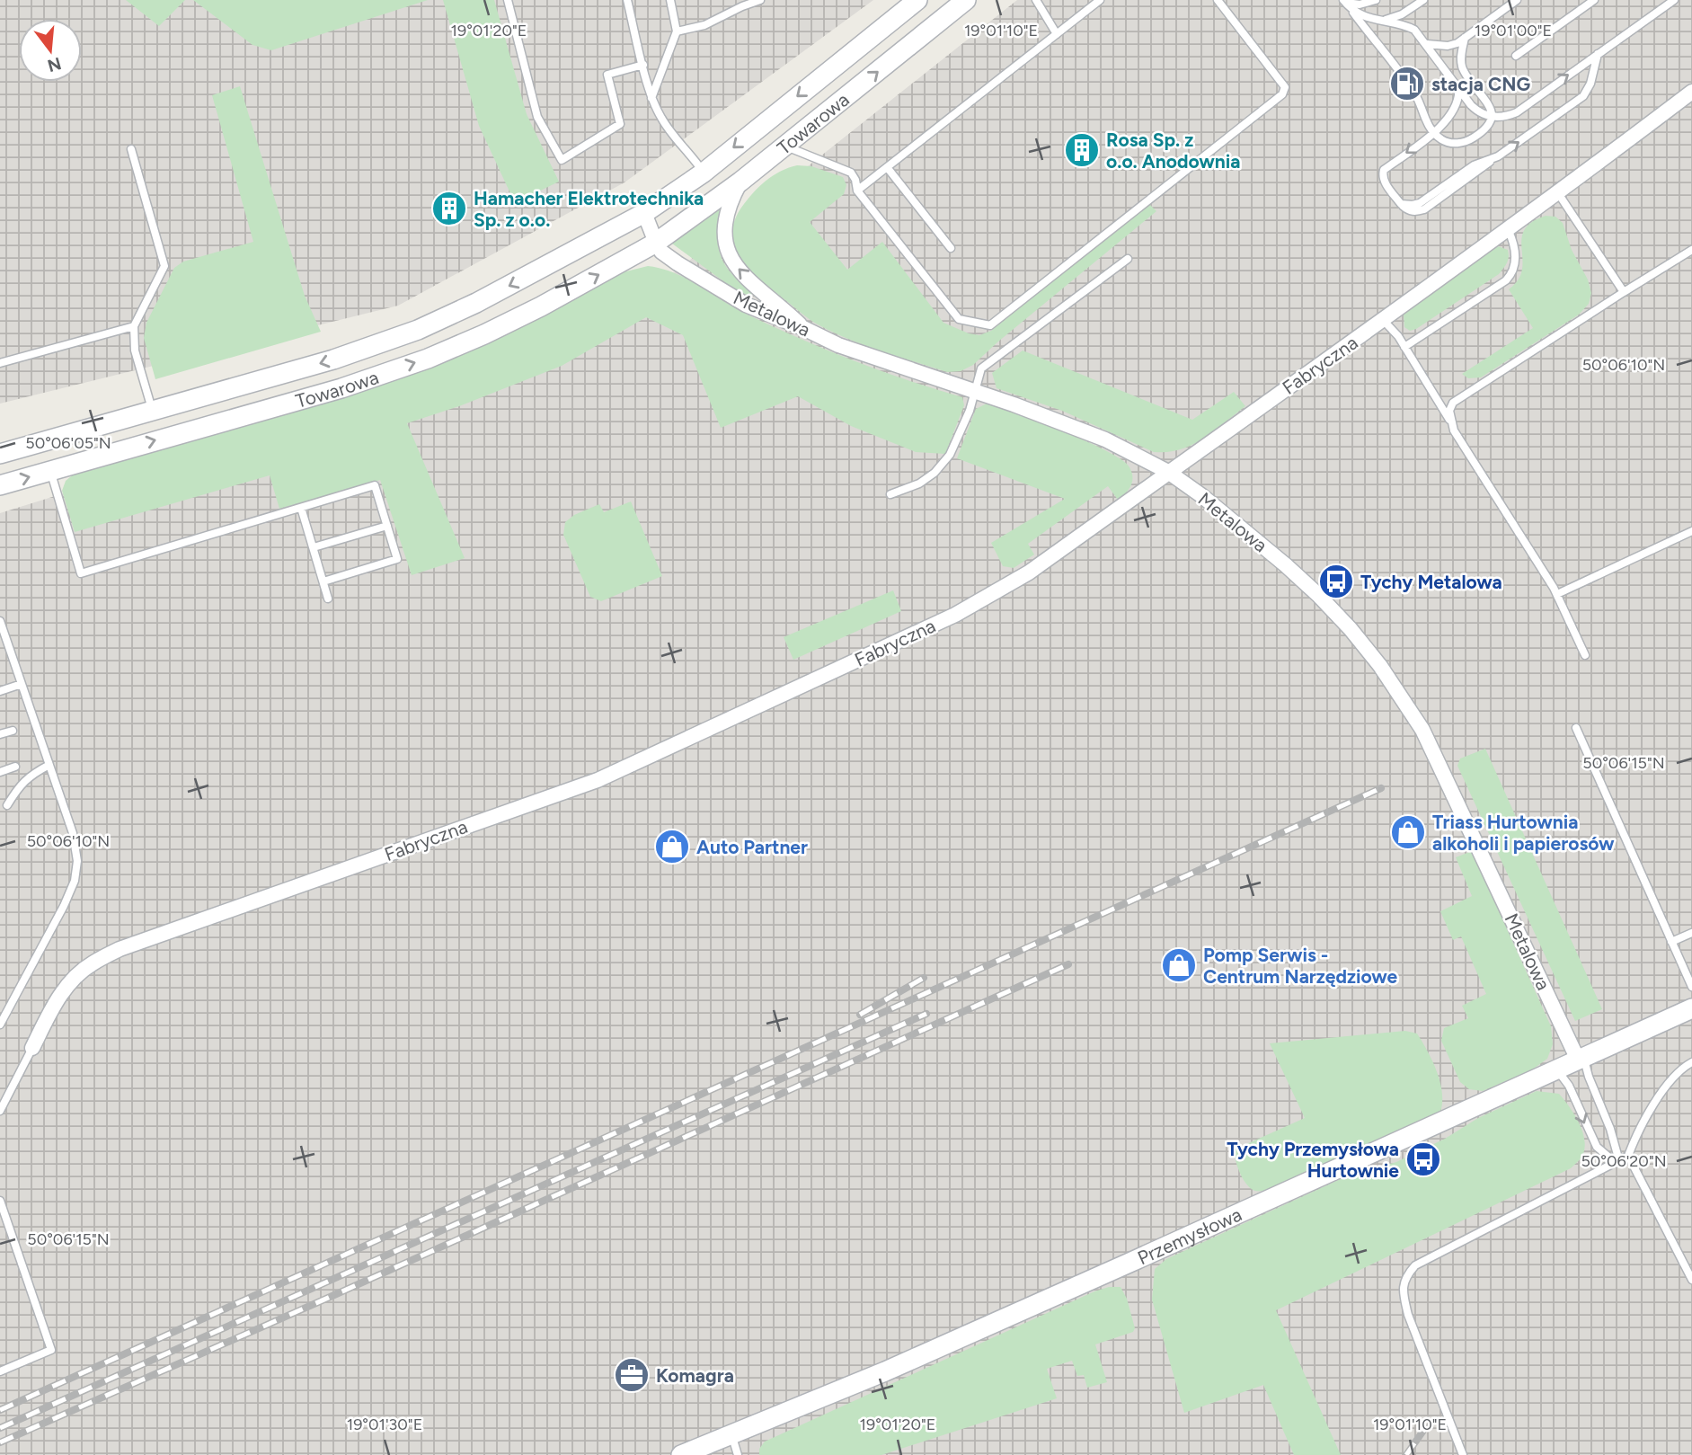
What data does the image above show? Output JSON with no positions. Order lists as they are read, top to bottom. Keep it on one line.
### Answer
{"streets":{"street":["Towarowa","Metalowa","Fabryczna","Przemysłowa"]},"crossings":[["Towarowa","Metalowa"],["Metalowa","Fabryczna"],["Metalowa","Przemysłowa"]],"places":{"fuel station":["stacja CNG"],"building":["Rosa Sp. z o.o. Anodownia","Hamacher Elektrotechnika Sp. z o.o."],"bus stop":["Tychy Metalowa","Tychy Przemysłowa Hurtownie"],"shop":["Triass Hurtownia alkoholi i papierosów","Auto Partner","Pomp Serwis - Centrum Narzędziowe"],"office":["Komagra"]},"north":"bottom","coordinates":["19°01'20\"E","19°01'10\"E","19°01'00\"E","50°06'10\"N","50°06'05\"N","50°06'15\"N","50°06'20\"N","19°01'30\"E"]}
